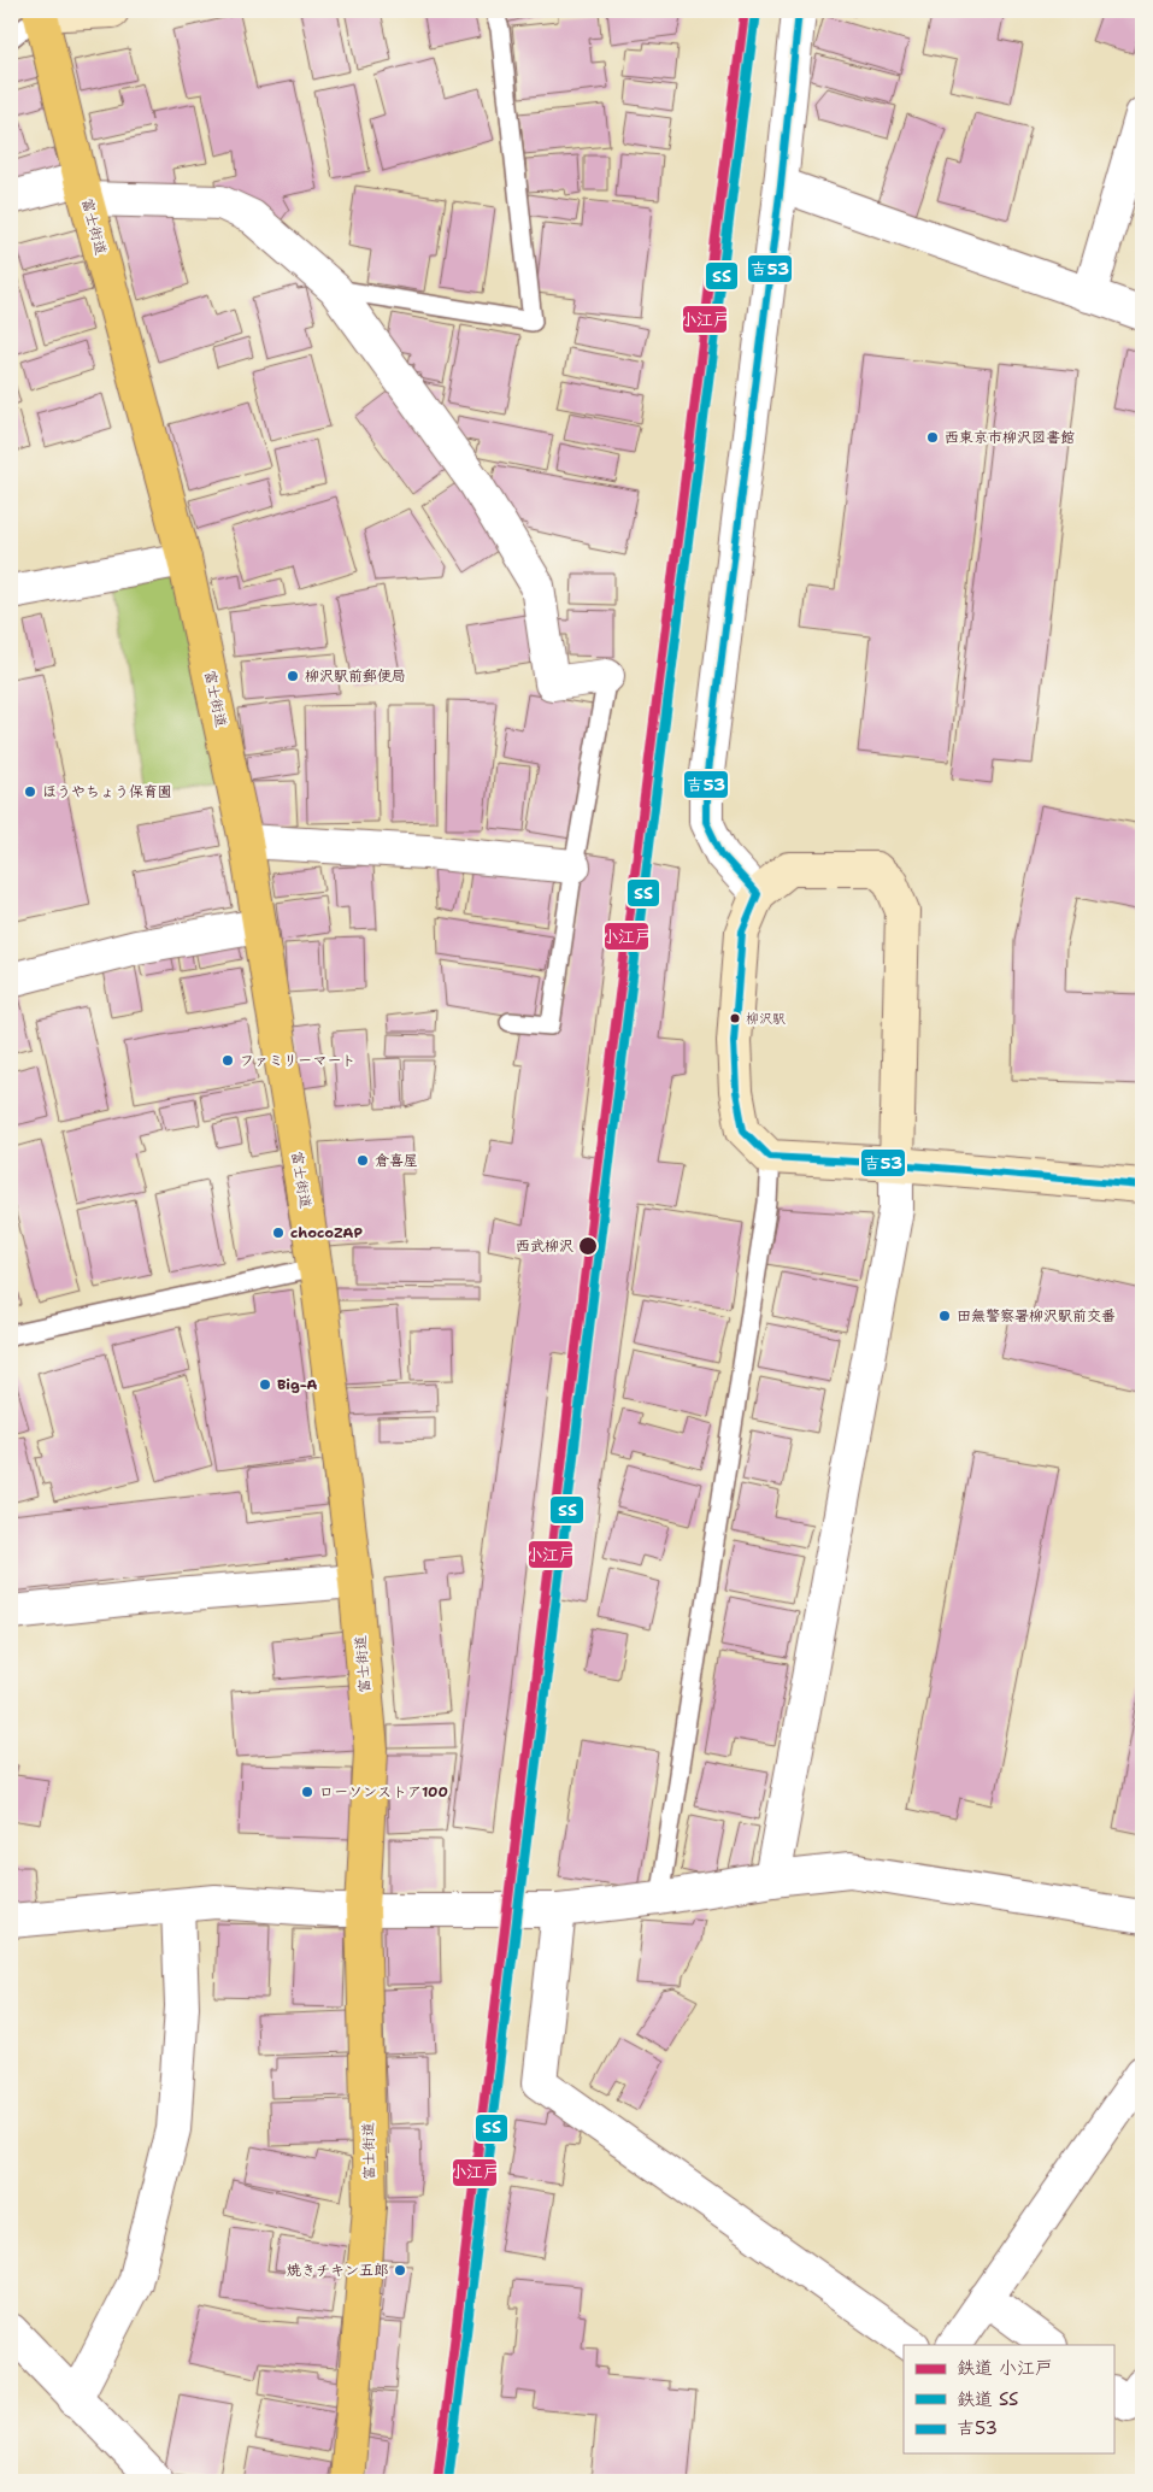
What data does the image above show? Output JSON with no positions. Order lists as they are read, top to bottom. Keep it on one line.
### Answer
{"streets":{"main road":["富士街道"]},"places":["西東京市柳沢図書館","柳沢駅前郵便局","ほうやちょう保育園","柳沢駅","ファミリーマート","倉喜屋","chocoZAP","西武柳沢","田無警察署柳沢駅前交番","Big-A","ローソンストア100","焼きチキン五郎"],"lines":["rail line 小江戸","transit line 吉53","rail line SS"],"legend":["鉄道 小江戸","鉄道 SS","吉53"]}
